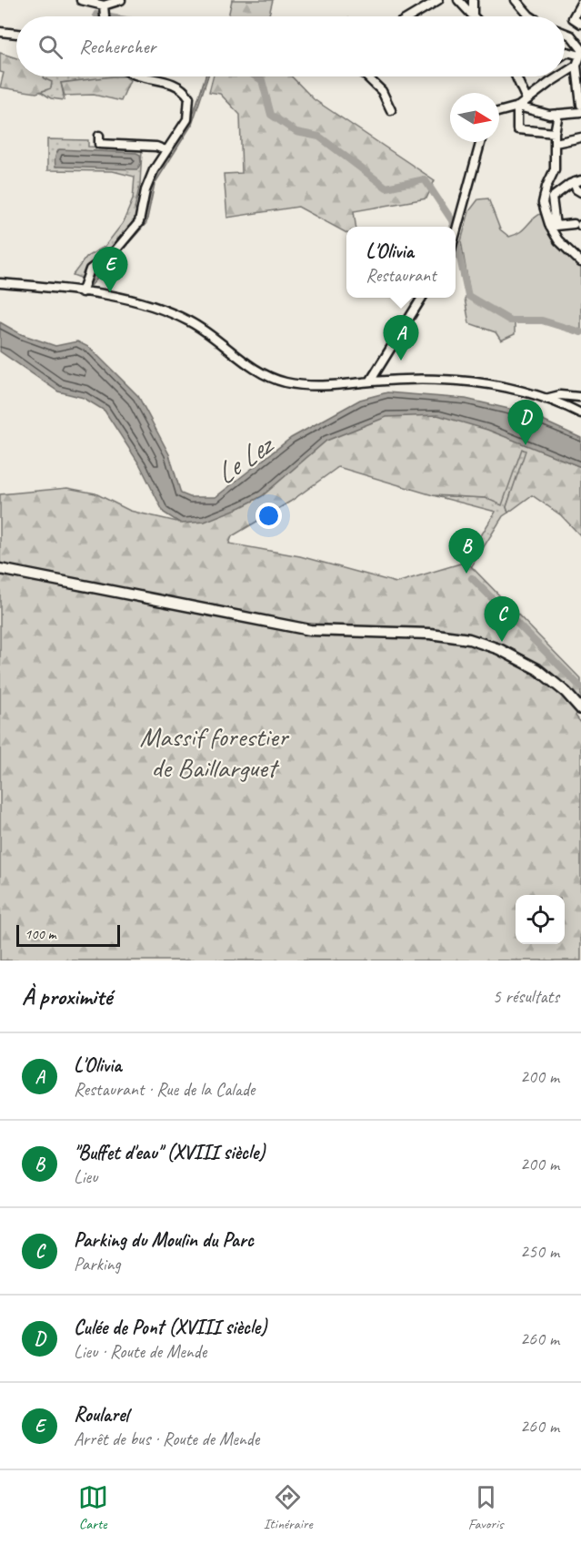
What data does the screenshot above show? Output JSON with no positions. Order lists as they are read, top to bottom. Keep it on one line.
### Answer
{"water":["Le Lez"],"parks":["Massif forestier de Baillarguet"],"scale_bar":"100 m","north":"right","page":{"search":"Rechercher","popup":["L'Olivia","Restaurant"],"pins":["E","A","D","B","C"],"scale":"100 m","heading":["À proximité","5 résultats"],"list":[{"mark":"A","name":"L'Olivia","note":"Restaurant · Rue de la Calade","value":"200 m"},{"mark":"B","name":"\"Buffet d'eau\" (XVIII siècle)","note":"Lieu","value":"200 m"},{"mark":"C","name":"Parking du Moulin du Parc","note":"Parking","value":"250 m"},{"mark":"D","name":"Culée de Pont (XVIII siècle)","note":"Lieu · Route de Mende","value":"260 m"},{"mark":"E","name":"Roularel","note":"Arrêt de bus · Route de Mende","value":"260 m"}],"nav":["Carte","Itinéraire","Favoris"]}}
